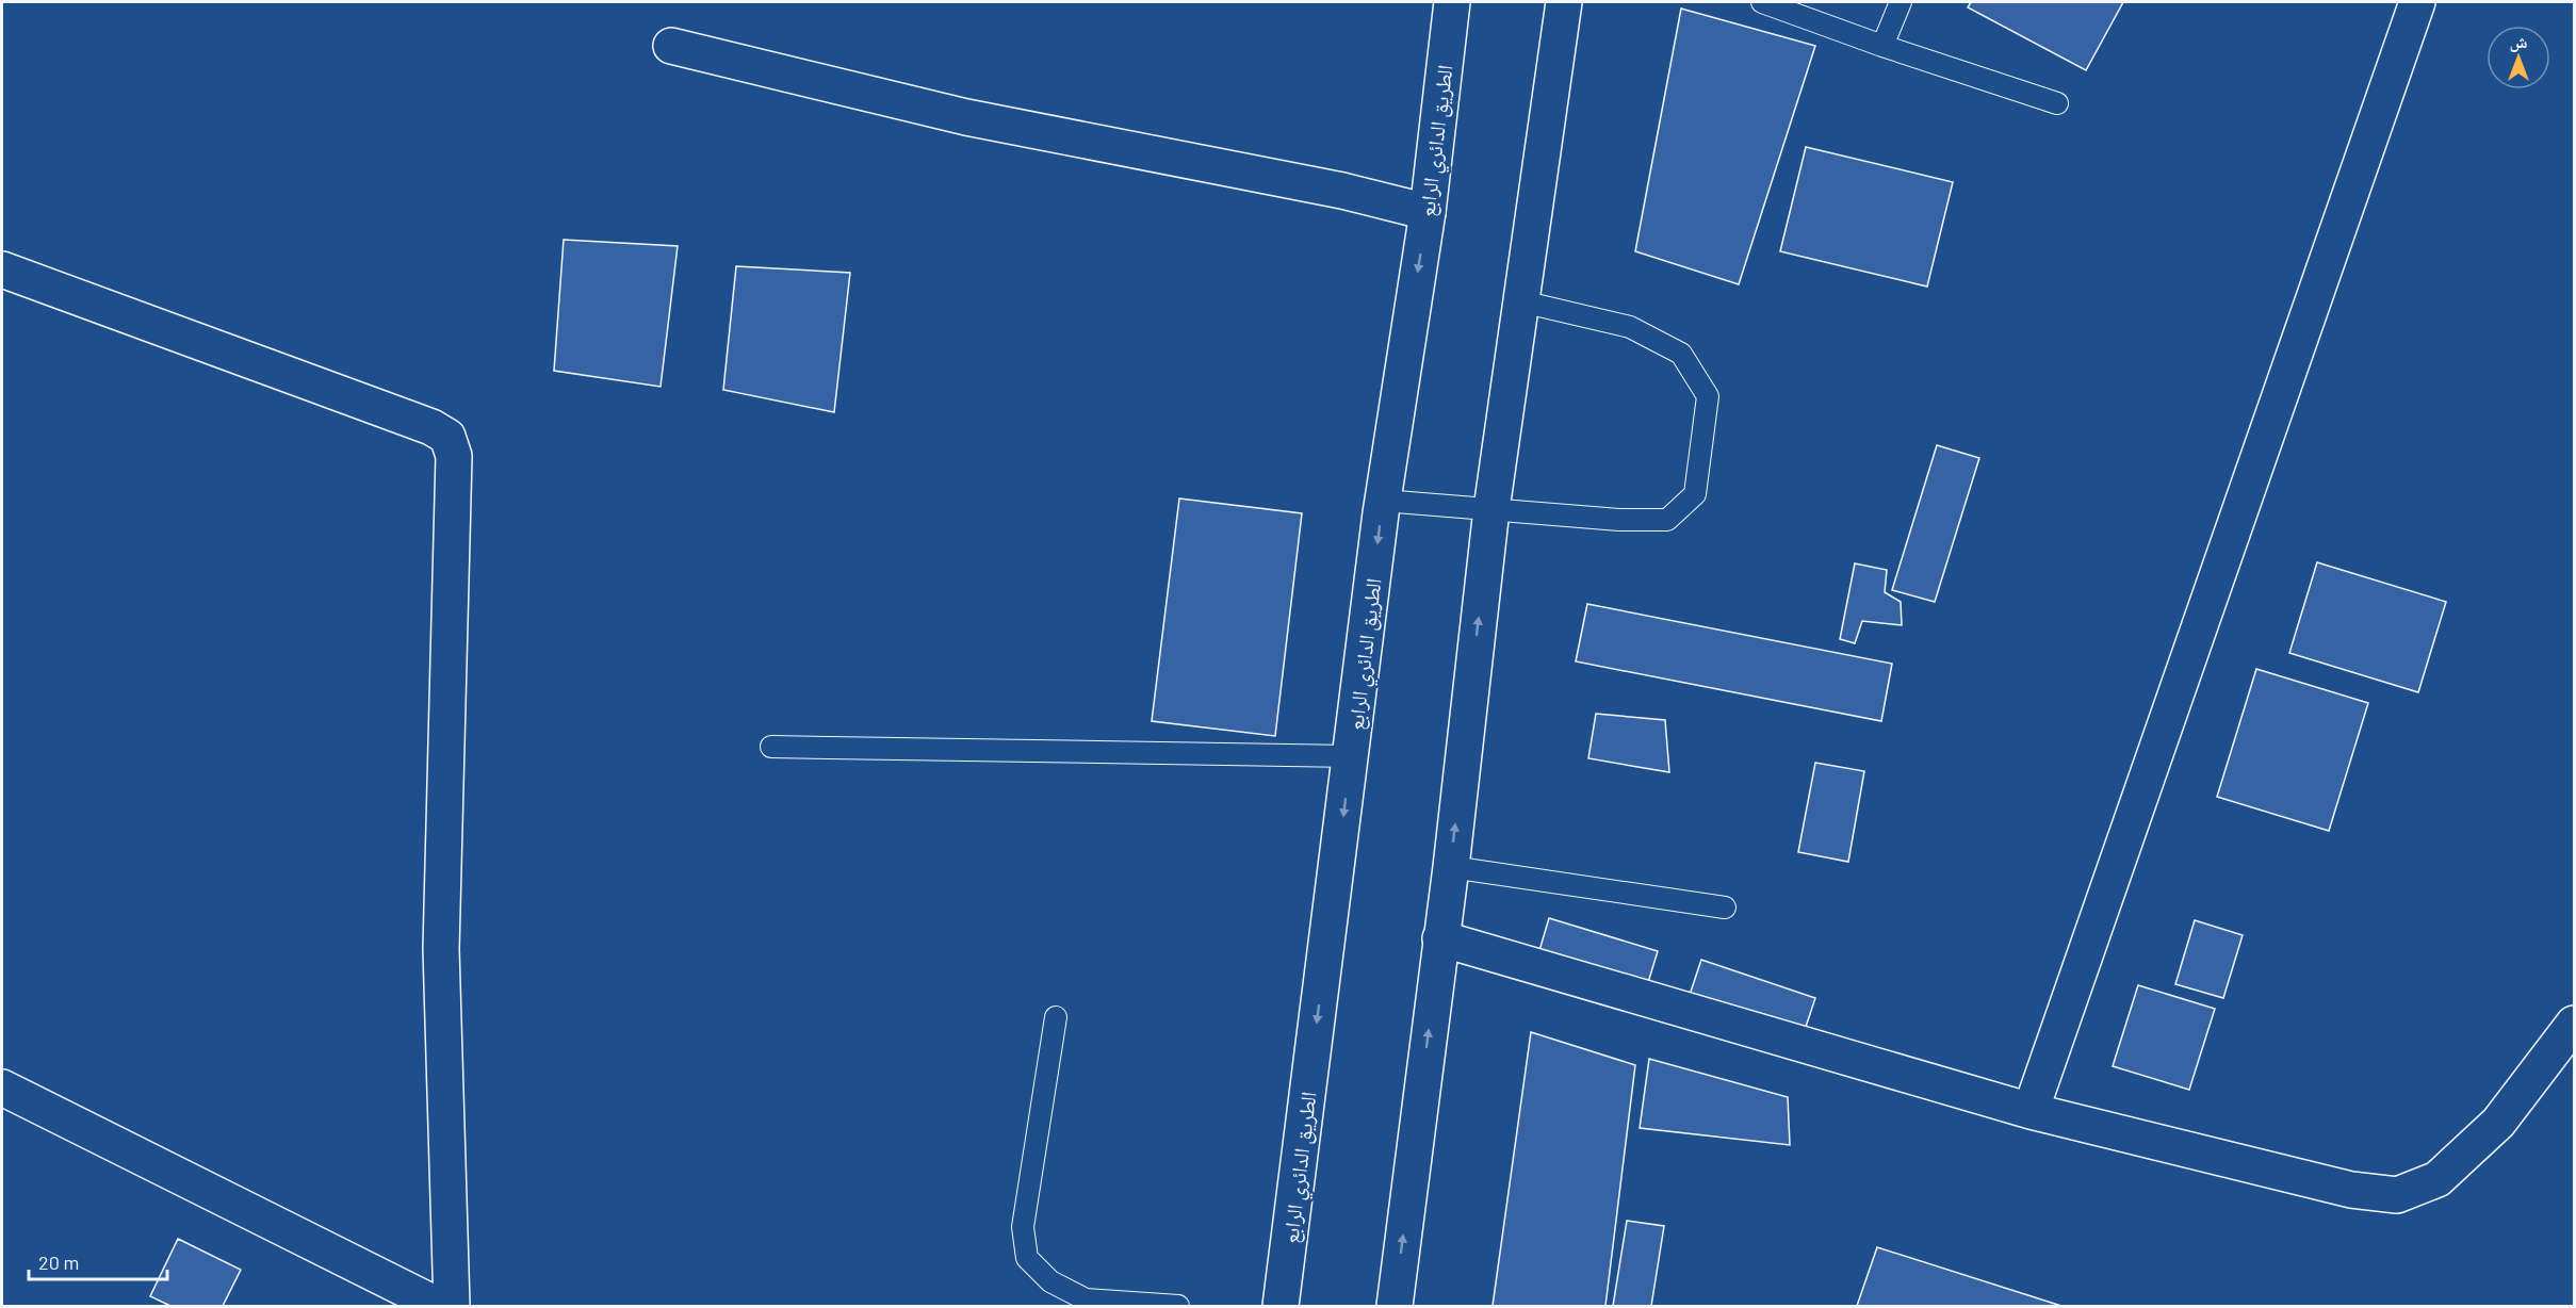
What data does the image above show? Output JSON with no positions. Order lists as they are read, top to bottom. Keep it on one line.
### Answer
{"streets":{"street":["الطريق الدائري الرابع"]},"scale_bar":"20 m","north":"top"}
